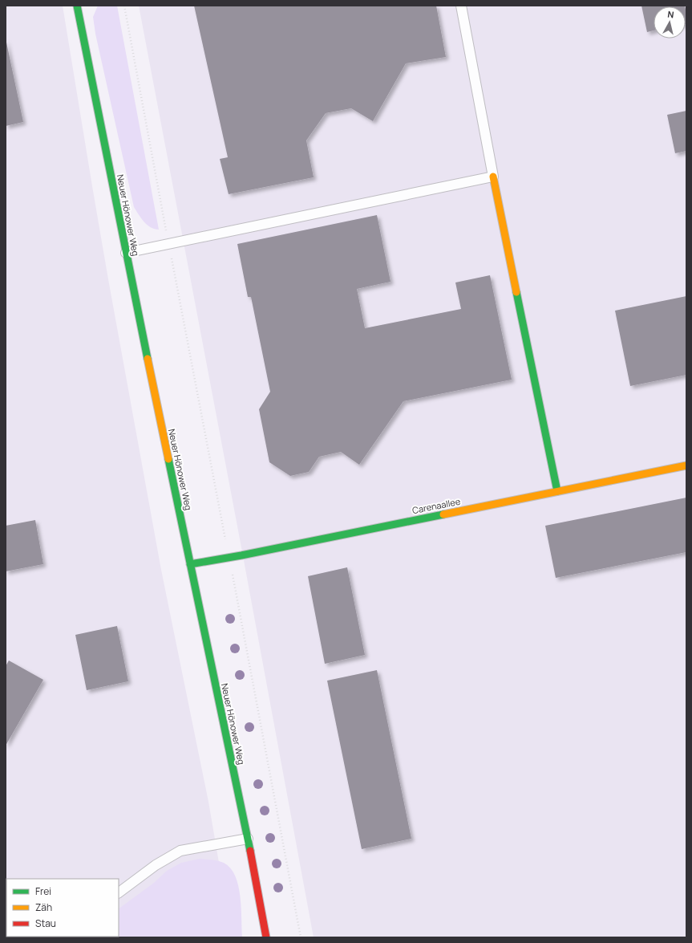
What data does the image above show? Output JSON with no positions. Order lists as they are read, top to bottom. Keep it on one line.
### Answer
{"streets":{"main road":["Neuer Hönower Weg","Carenaallee"]},"crossings":[["Neuer Hönower Weg","Carenaallee"]],"legend":["Frei","Zäh","Stau"],"north":"top"}
